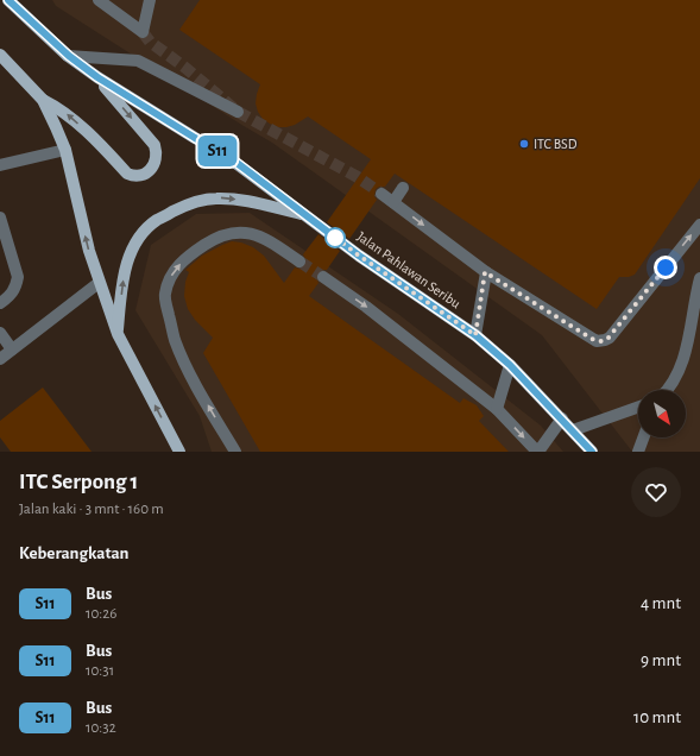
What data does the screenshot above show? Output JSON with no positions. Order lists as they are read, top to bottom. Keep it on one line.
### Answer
{"streets":{"main road":["Jalan Pahlawan Seribu"]},"places":["ITC BSD"],"lines":["bus line S11"],"north":"bottom right","page":{"on_map":"S11","heading":[["ITC Serpong 1","Jalan kaki · 3 mnt · 160 m"],"Keberangkatan"],"list":[{"mark":"S11","name":"Bus","note":"10:26","value":"4 mnt"},{"mark":"S11","name":"Bus","note":"10:31","value":"9 mnt"},{"mark":"S11","name":"Bus","note":"10:32","value":"10 mnt"}]}}
